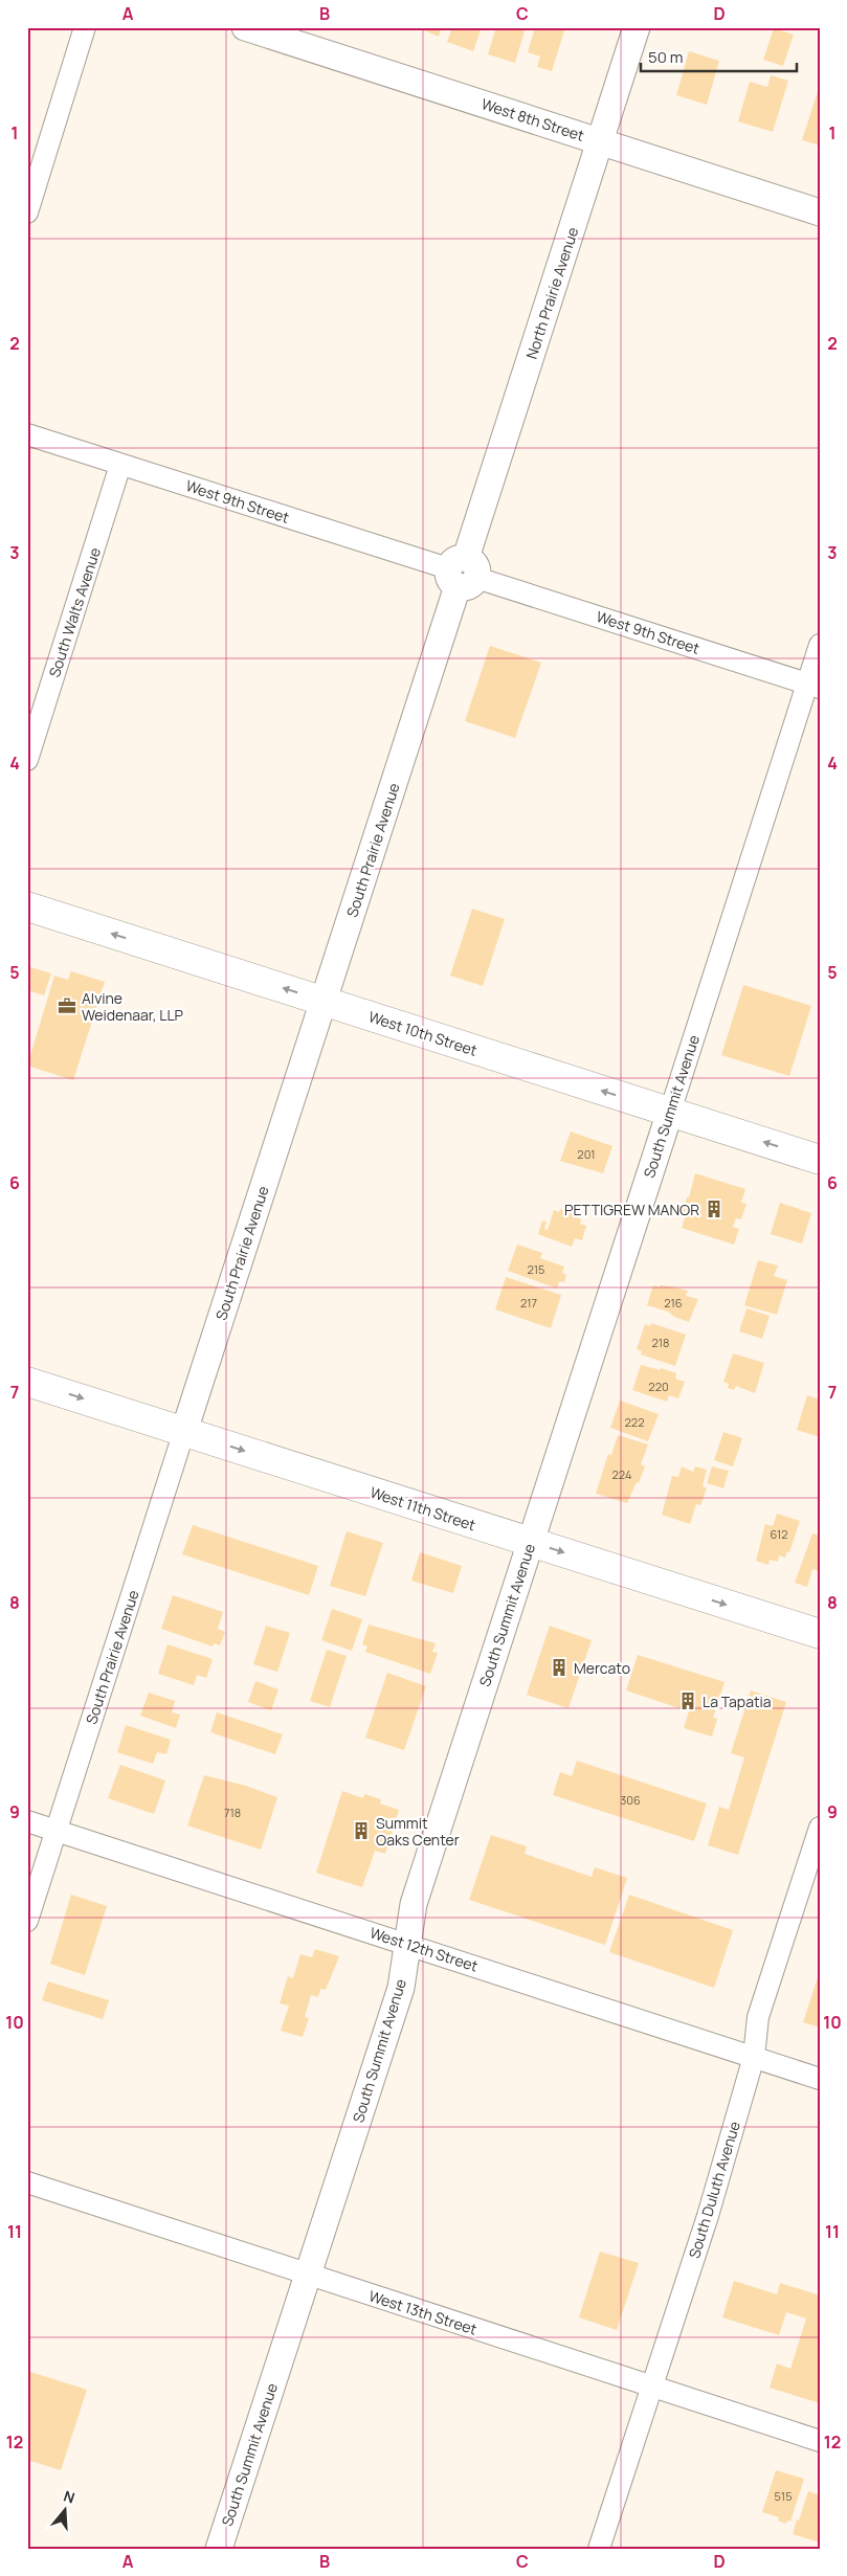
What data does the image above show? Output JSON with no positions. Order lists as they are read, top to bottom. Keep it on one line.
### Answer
{"streets":{"main road":["West 10th Street","West 11th Street"],"street":["West 8th Street","North Prairie Avenue","West 9th Street","South Walts Avenue","South Prairie Avenue","South Summit Avenue","West 12th Street","South Duluth Avenue","West 13th Street"]},"crossings":[["West 8th Street","North Prairie Avenue"],["North Prairie Avenue","West 9th Street"],["North Prairie Avenue","South Prairie Avenue"],["West 9th Street","South Walts Avenue"],["West 9th Street","South Prairie Avenue"],["West 9th Street","South Summit Avenue"],["South Prairie Avenue","West 10th Street"],["South Prairie Avenue","West 11th Street"],["South Prairie Avenue","West 12th Street"],["West 10th Street","South Summit Avenue"],["South Summit Avenue","West 11th Street"],["South Summit Avenue","West 12th Street"],["South Summit Avenue","West 13th Street"],["West 12th Street","South Duluth Avenue"],["South Duluth Avenue","West 13th Street"]],"one_way":["West 10th Street","West 11th Street"],"places":{"office":["Alvine Weidenaar, LLP"],"building":["PETTIGREW MANOR","Mercato","La Tapatia","Summit Oaks Center"]},"house_numbers":["201","215","217","216","218","220","222","224","612","306","718","515"],"scale_bar":"50 m","north":"top","grid":{"columns":["A","B","C","D"],"rows":["1","2","3","4","5","6","7","8","9","10","11","12"]}}
